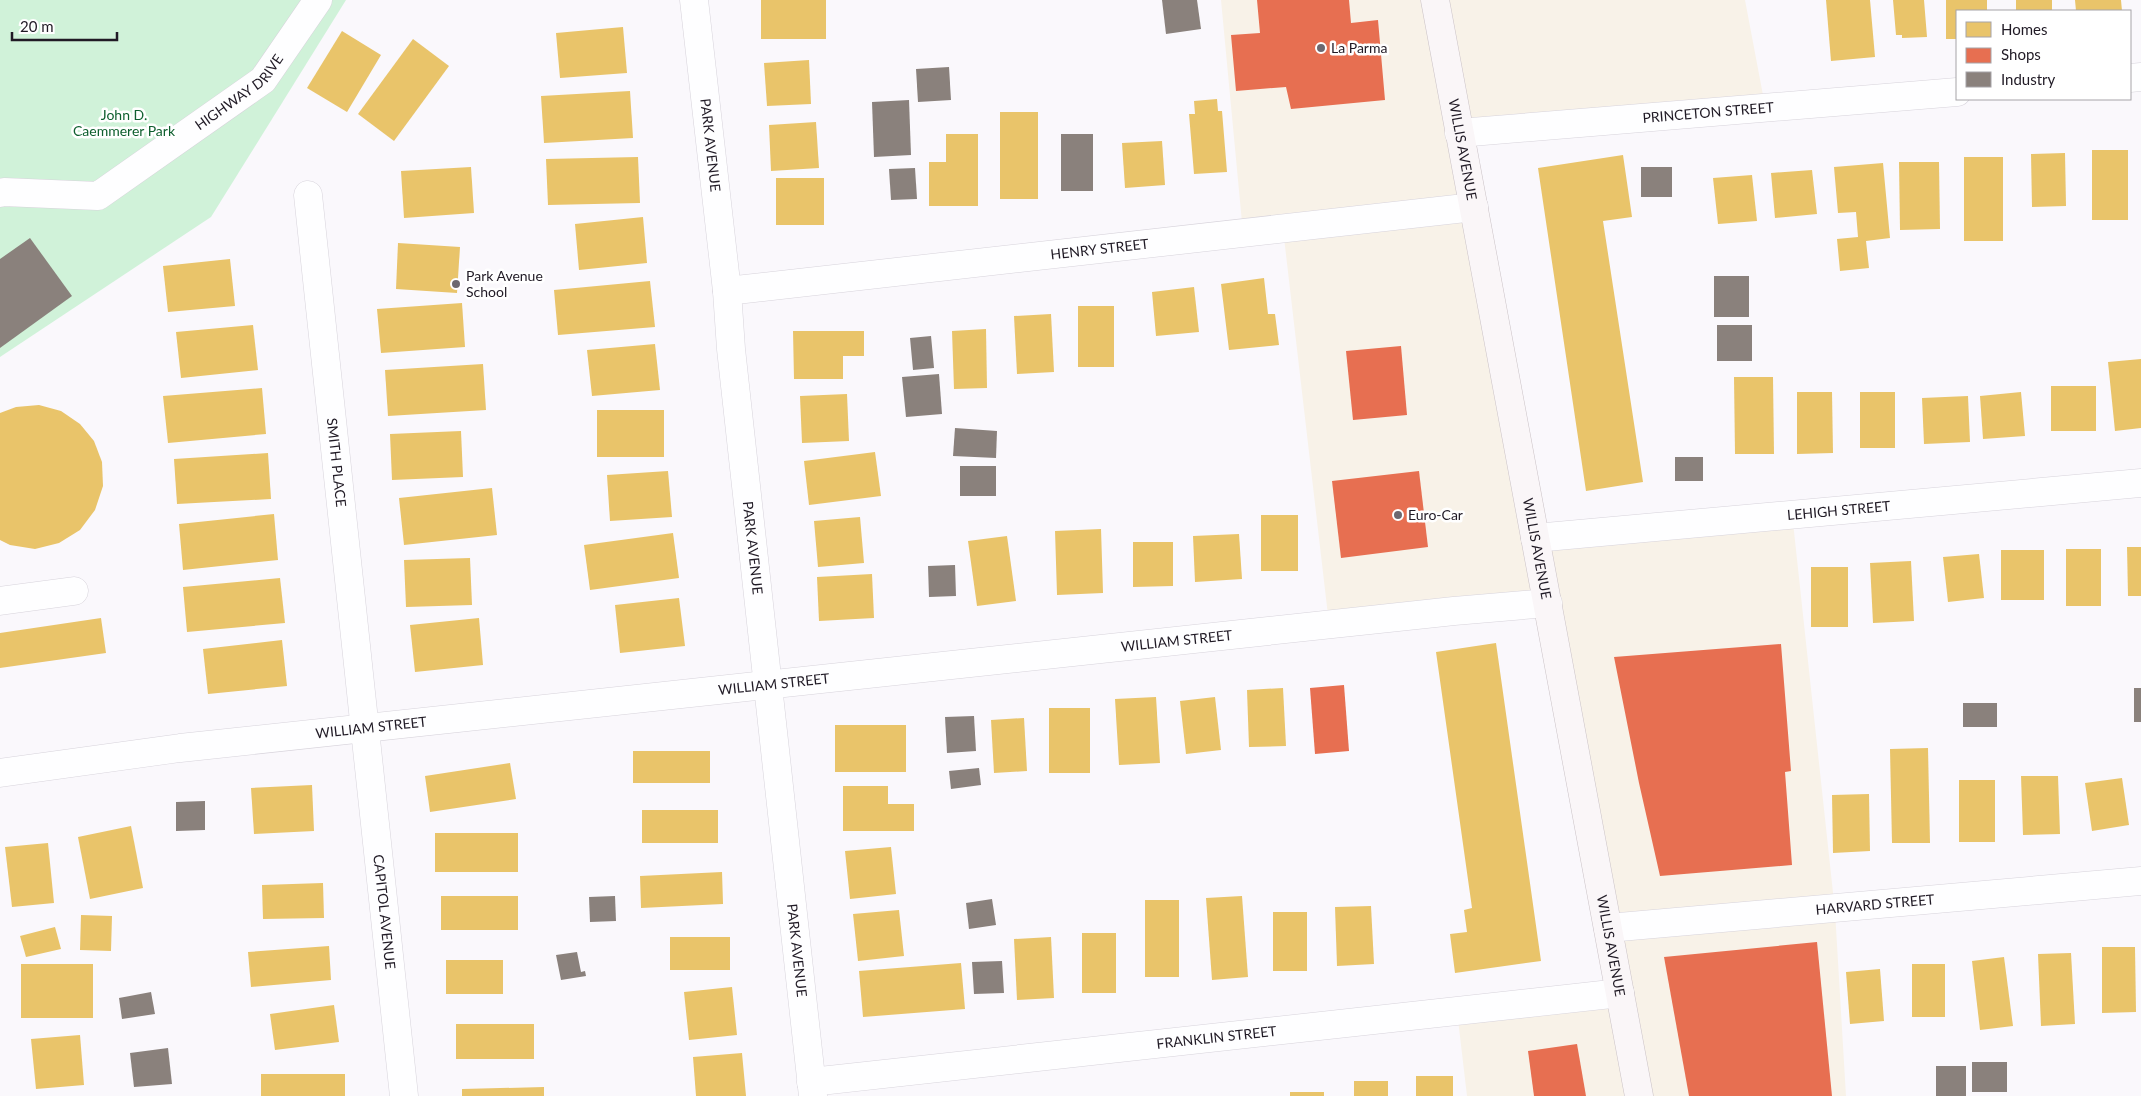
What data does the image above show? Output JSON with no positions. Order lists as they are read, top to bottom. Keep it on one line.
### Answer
{"streets":{"main road":["WILLIS AVENUE"],"street":["HIGHWAY DRIVE","PRINCETON STREET","PARK AVENUE","HENRY STREET","SMITH PLACE","LEHIGH STREET","WILLIAM STREET","HARVARD STREET","CAPITOL AVENUE","FRANKLIN STREET"]},"crossings":[["PRINCETON STREET","WILLIS AVENUE"],["PARK AVENUE","HENRY STREET"],["PARK AVENUE","WILLIAM STREET"],["PARK AVENUE","FRANKLIN STREET"],["WILLIS AVENUE","HENRY STREET"],["WILLIS AVENUE","LEHIGH STREET"],["WILLIS AVENUE","WILLIAM STREET"],["WILLIS AVENUE","HARVARD STREET"],["WILLIS AVENUE","FRANKLIN STREET"],["SMITH PLACE","WILLIAM STREET"],["SMITH PLACE","CAPITOL AVENUE"],["WILLIAM STREET","CAPITOL AVENUE"]],"parks":["John D. Caemmerer Park"],"places":["La Parma","Park Avenue School","Euro-Car"],"legend":["Homes","Shops","Industry"],"scale_bar":"20 m"}
